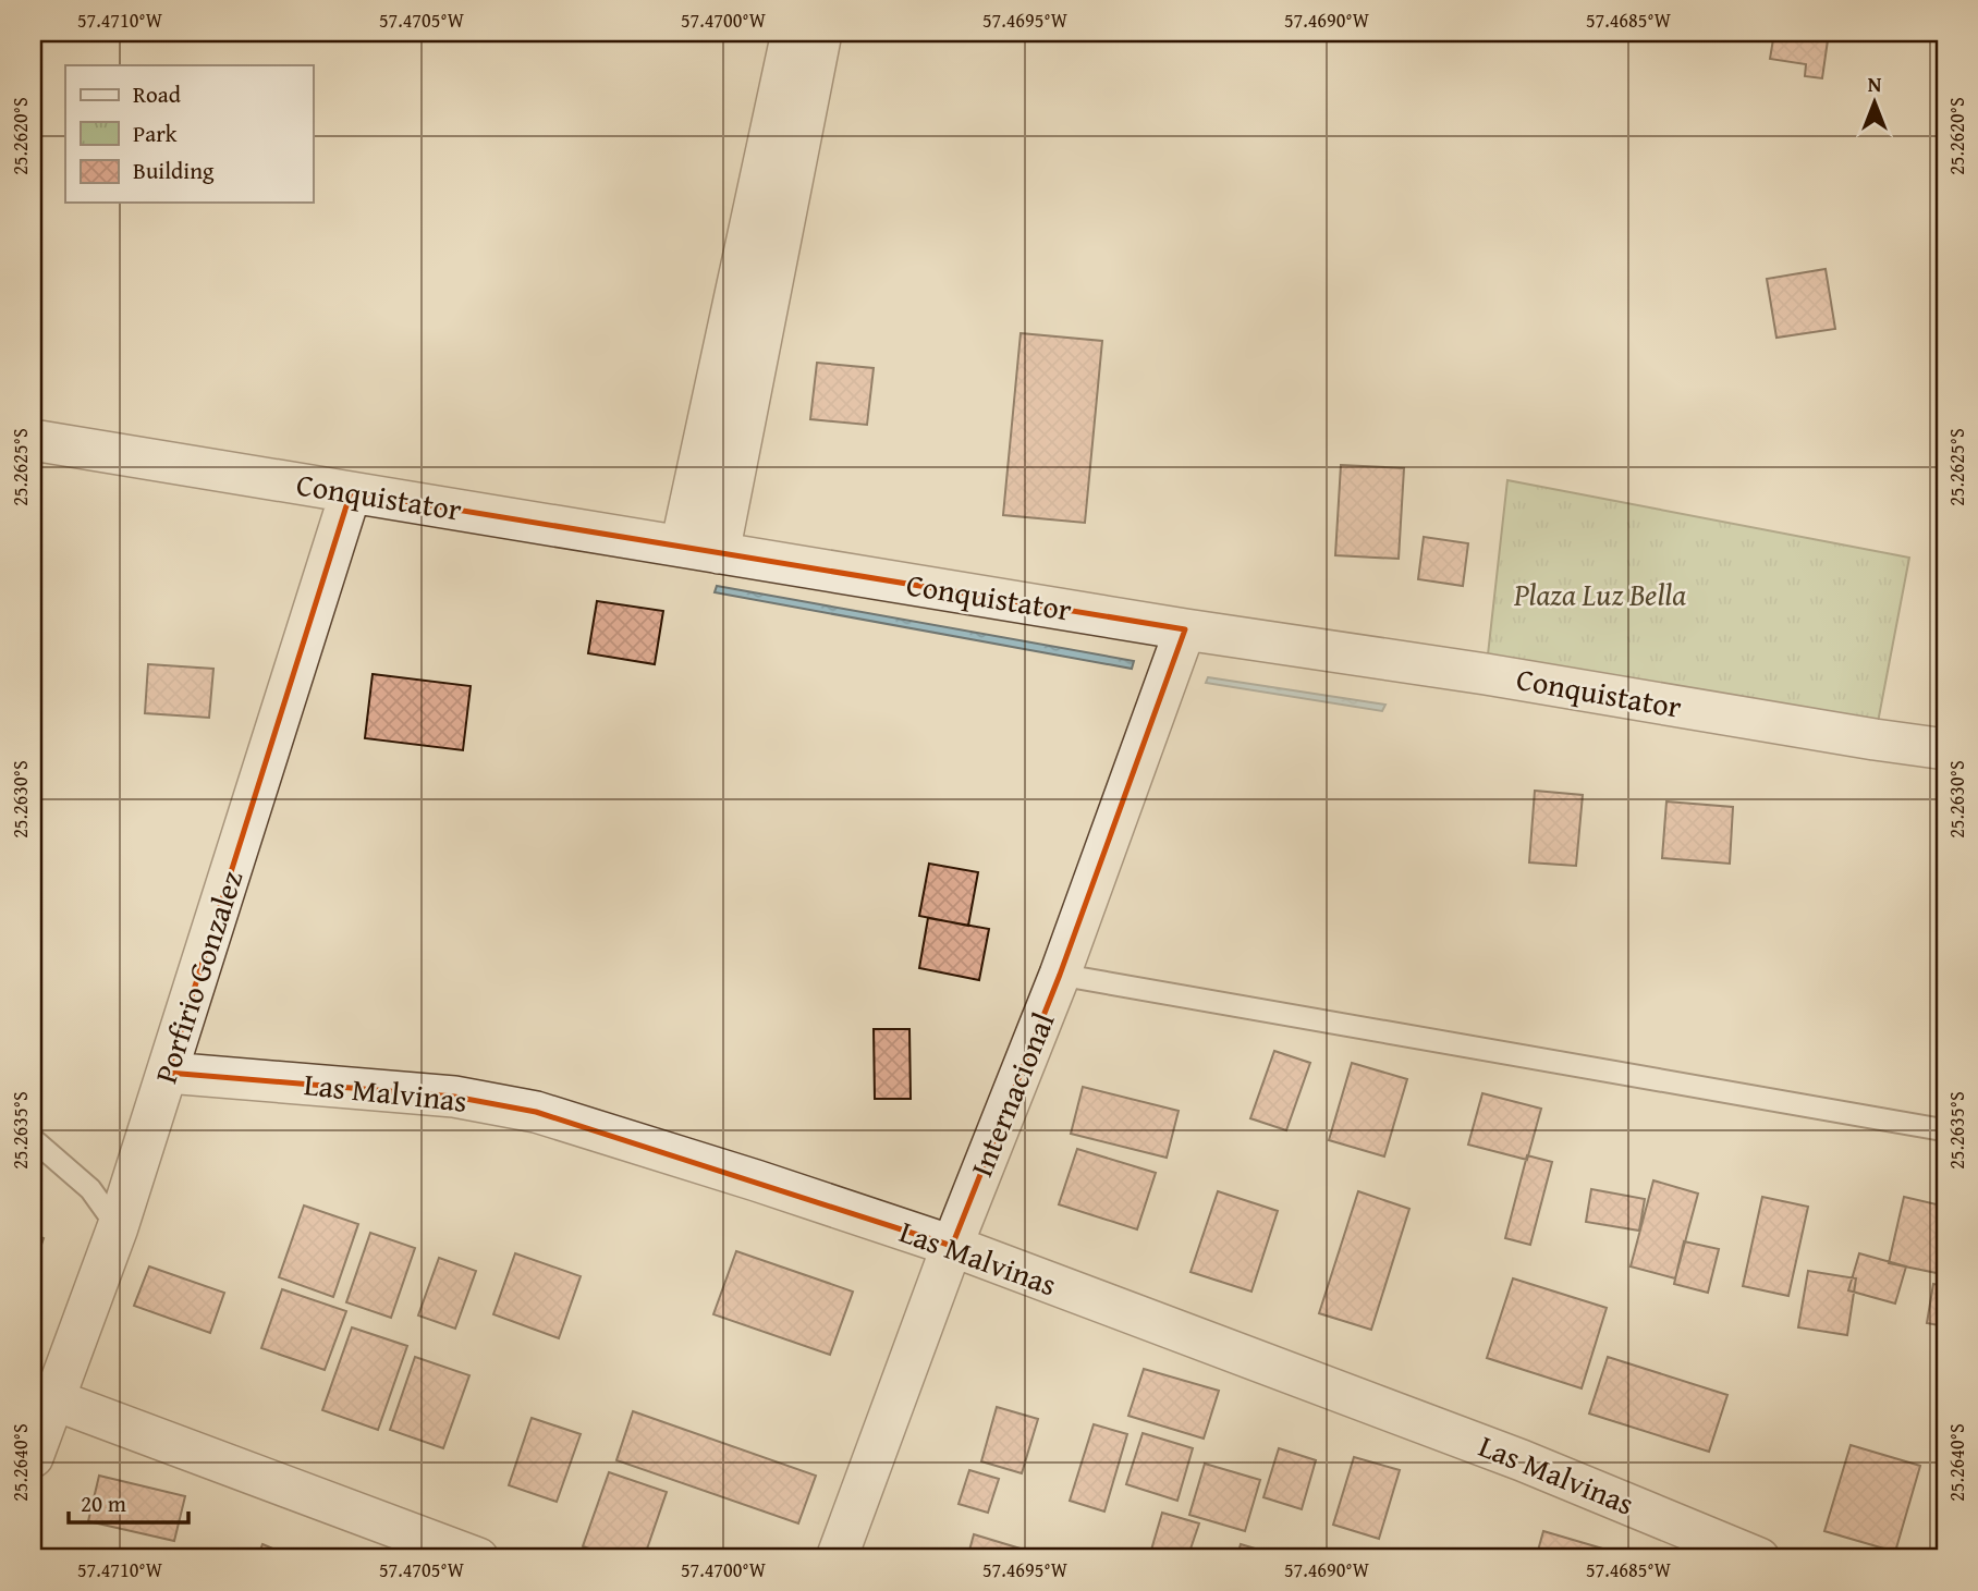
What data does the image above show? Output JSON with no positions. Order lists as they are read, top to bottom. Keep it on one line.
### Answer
{"streets":{"street":["Conquistator","Porfirio Gonzalez","Las Malvinas","Internacional"]},"crossings":[["Conquistator","Porfirio Gonzalez"],["Conquistator","Internacional"],["Porfirio Gonzalez","Las Malvinas"],["Las Malvinas","Internacional"]],"parks":["Plaza Luz Bella"],"legend":["Road","Park","Building"],"scale_bar":"20 m","north":"top","coordinates":["57.4710°W","57.4705°W","57.4700°W","57.4695°W","57.4690°W","57.4685°W","25.2620°S","25.2625°S","25.2630°S","25.2635°S","25.2640°S"]}
